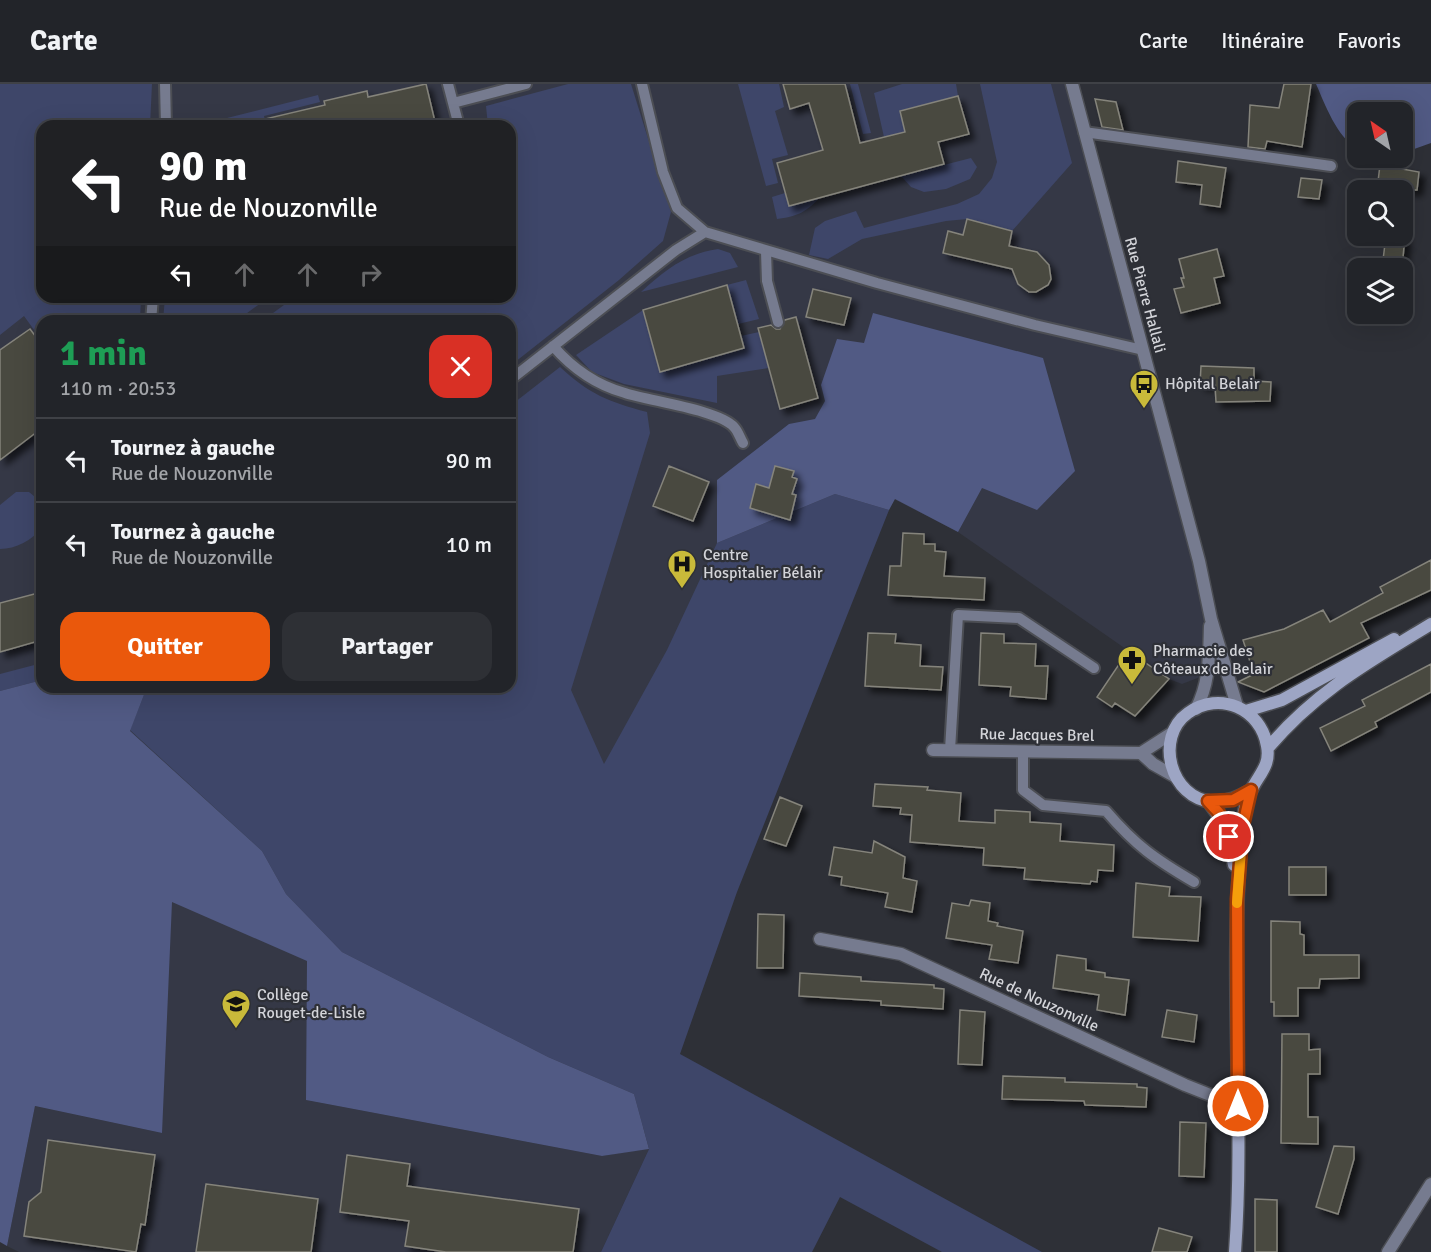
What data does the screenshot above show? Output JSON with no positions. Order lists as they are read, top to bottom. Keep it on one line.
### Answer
{"streets":{"street":["Rue Pierre Hallali","Rue Jacques Brel","Rue de Nouzonville"]},"places":{"bus stop":["Hôpital Belair"],"hospital":["Centre Hospitalier Bélair"],"pharmacy":["Pharmacie des Côteaux de Belair"],"school or university":["Collège Rouget-de-Lisle"]},"north":"top left","page":{"header":"Carte","nav":["Carte","Itinéraire","Favoris"],"turn":["90 m","Rue de Nouzonville"],"heading":["1 min","110 m · 20:53"],"list":[{"name":"Tournez à gauche","note":"Rue de Nouzonville","value":"90 m"},{"name":"Tournez à gauche","note":"Rue de Nouzonville","value":"10 m"}],"buttons":["Quitter","Partager"]}}
